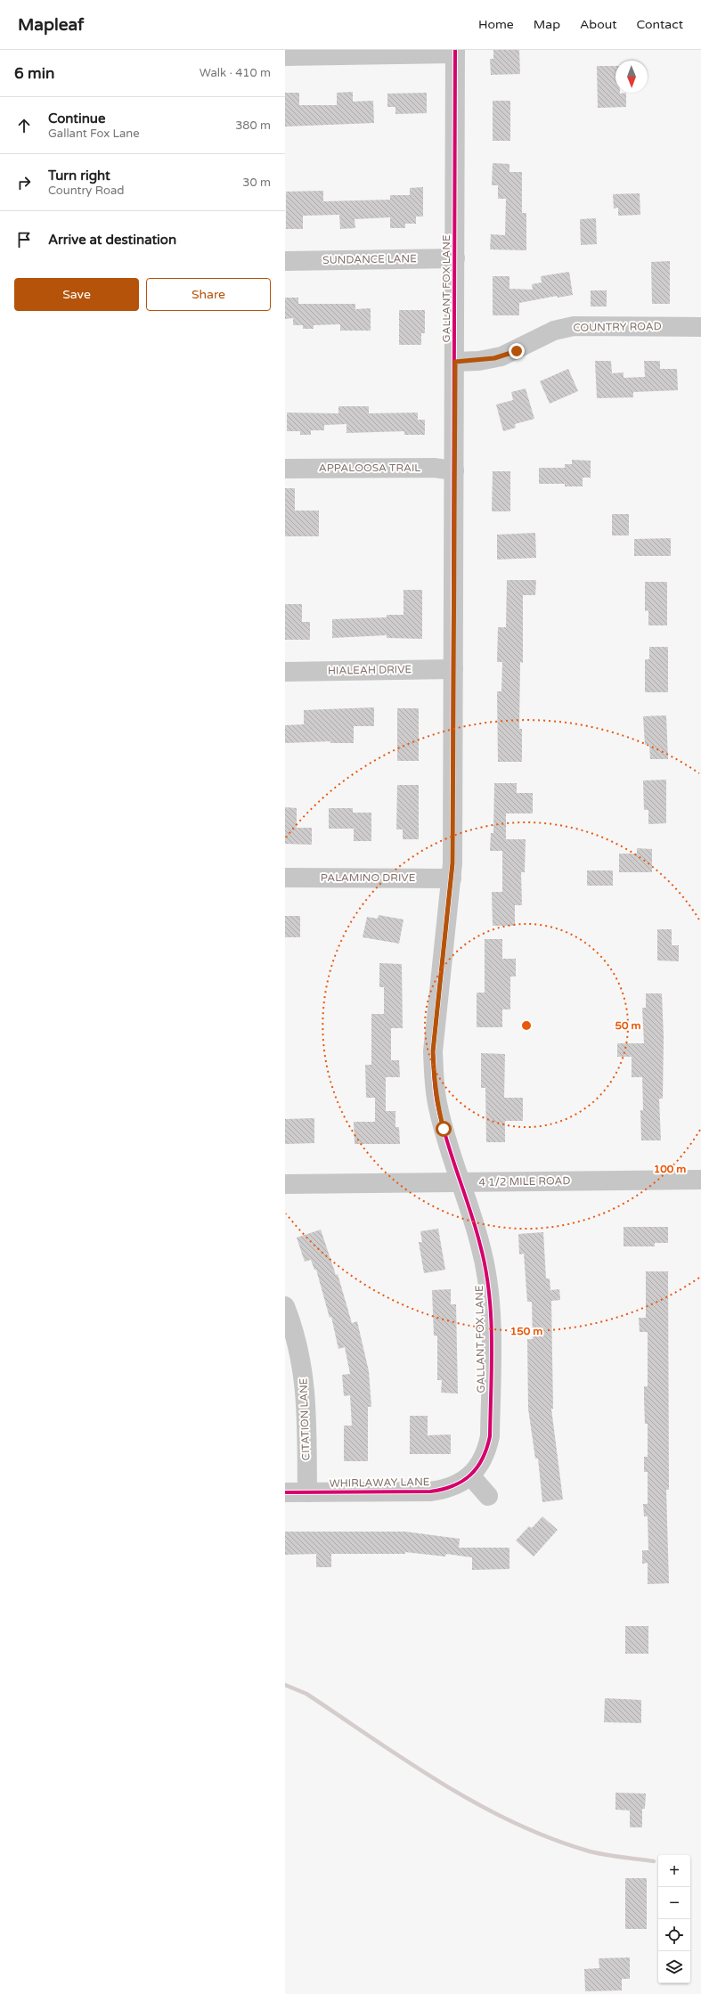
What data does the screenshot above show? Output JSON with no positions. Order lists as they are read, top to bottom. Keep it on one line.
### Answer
{"streets":{"street":["SUNDANCE LANE","GALLANT FOX LANE","COUNTRY ROAD","APPALOOSA TRAIL","HIALEAH DRIVE","PALAMINO DRIVE","4 1/2 MILE ROAD","CITATION LANE","WHIRLAWAY LANE"]},"crossings":[["SUNDANCE LANE","GALLANT FOX LANE"],["GALLANT FOX LANE","COUNTRY ROAD"],["GALLANT FOX LANE","APPALOOSA TRAIL"],["GALLANT FOX LANE","HIALEAH DRIVE"],["GALLANT FOX LANE","PALAMINO DRIVE"],["GALLANT FOX LANE","4 1/2 MILE ROAD"],["GALLANT FOX LANE","WHIRLAWAY LANE"],["CITATION LANE","WHIRLAWAY LANE"]],"north":"bottom","page":{"header":"Mapleaf","nav":["Home","Map","About","Contact"],"heading":["6 min","Walk · 410 m"],"list":[["Continue","Gallant Fox Lane","380 m"],["Turn right","Country Road","30 m"],"Arrive at destination"],"buttons":["Save","Share"],"map_buttons":["+","−"]},"rings":["50 m","100 m","150 m"]}
